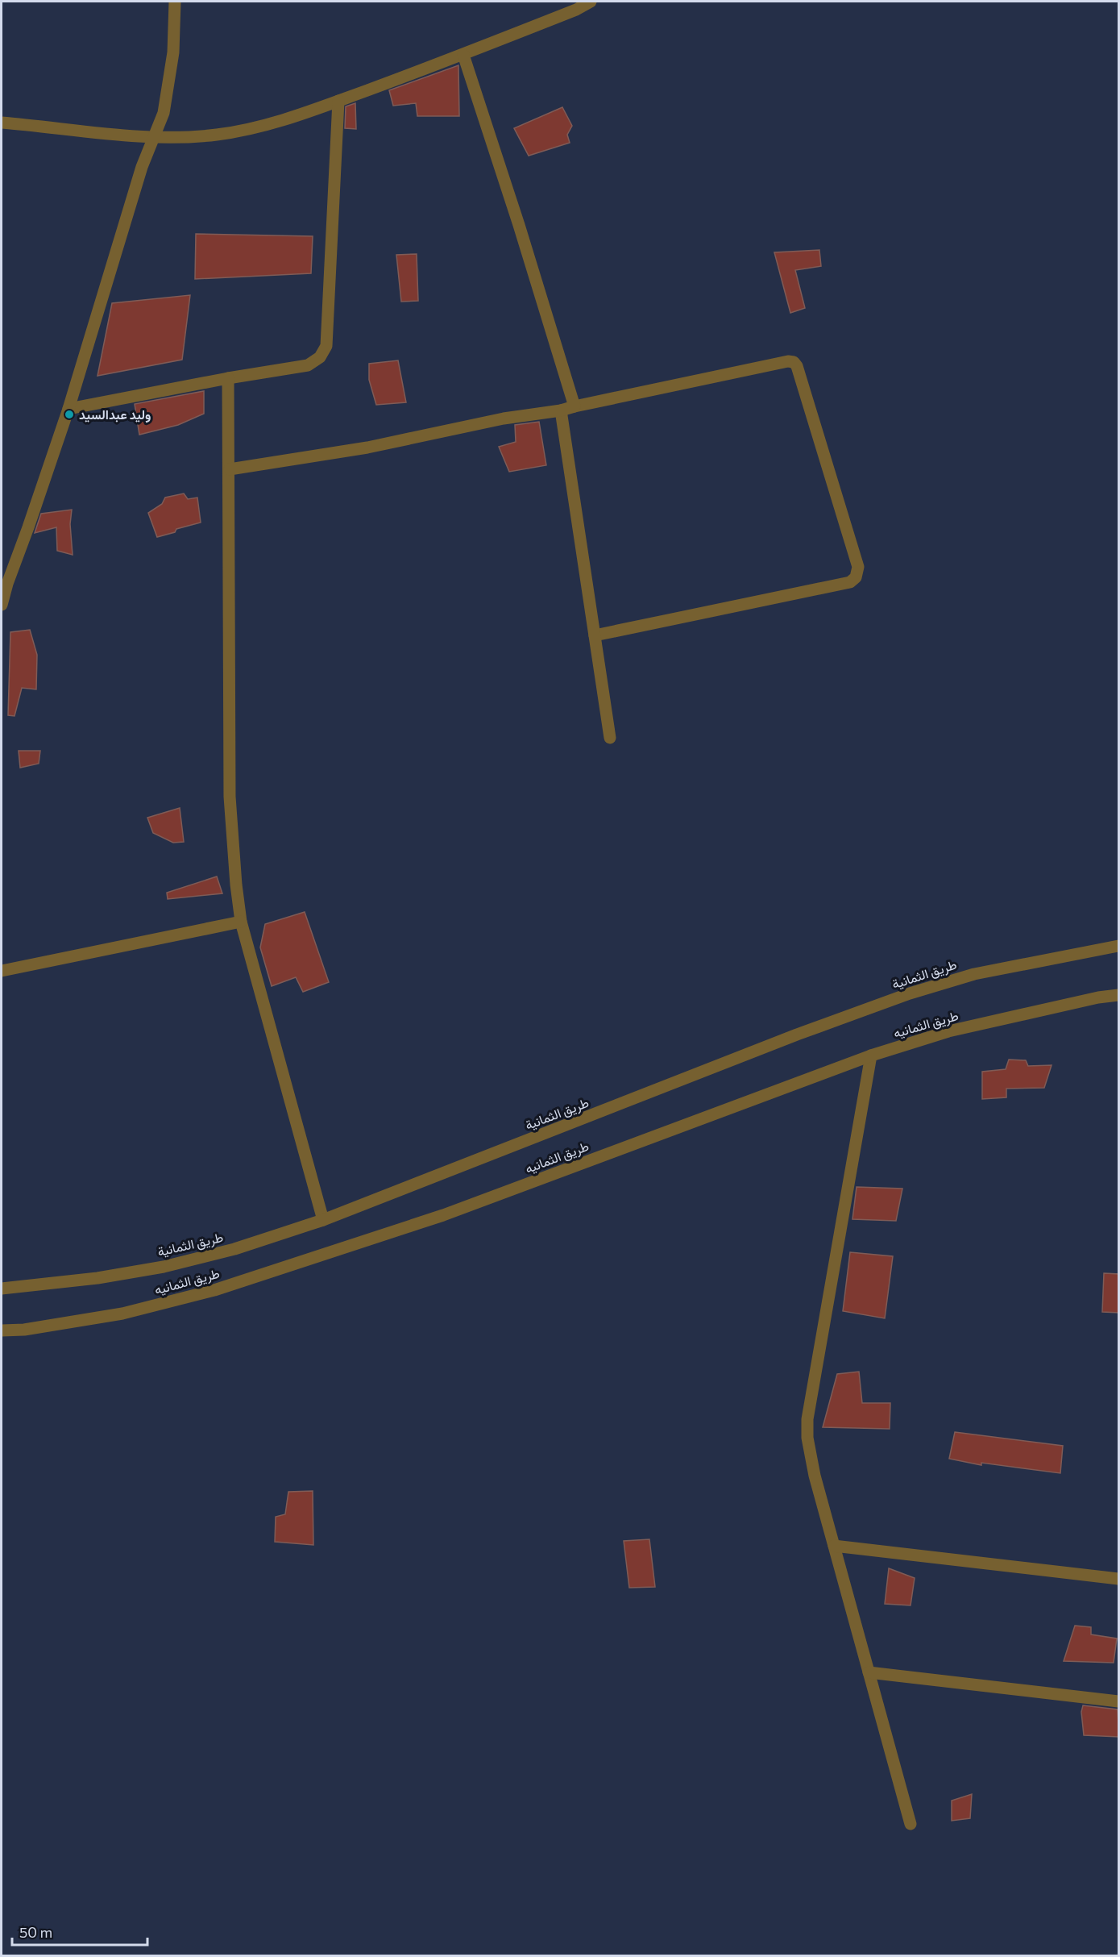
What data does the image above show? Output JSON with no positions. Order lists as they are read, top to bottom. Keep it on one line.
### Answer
{"streets":{"street":["طريق الثمانية","طريق الثمانيه"]},"places":["وليد عبدالسيد"],"scale_bar":"50 m"}
